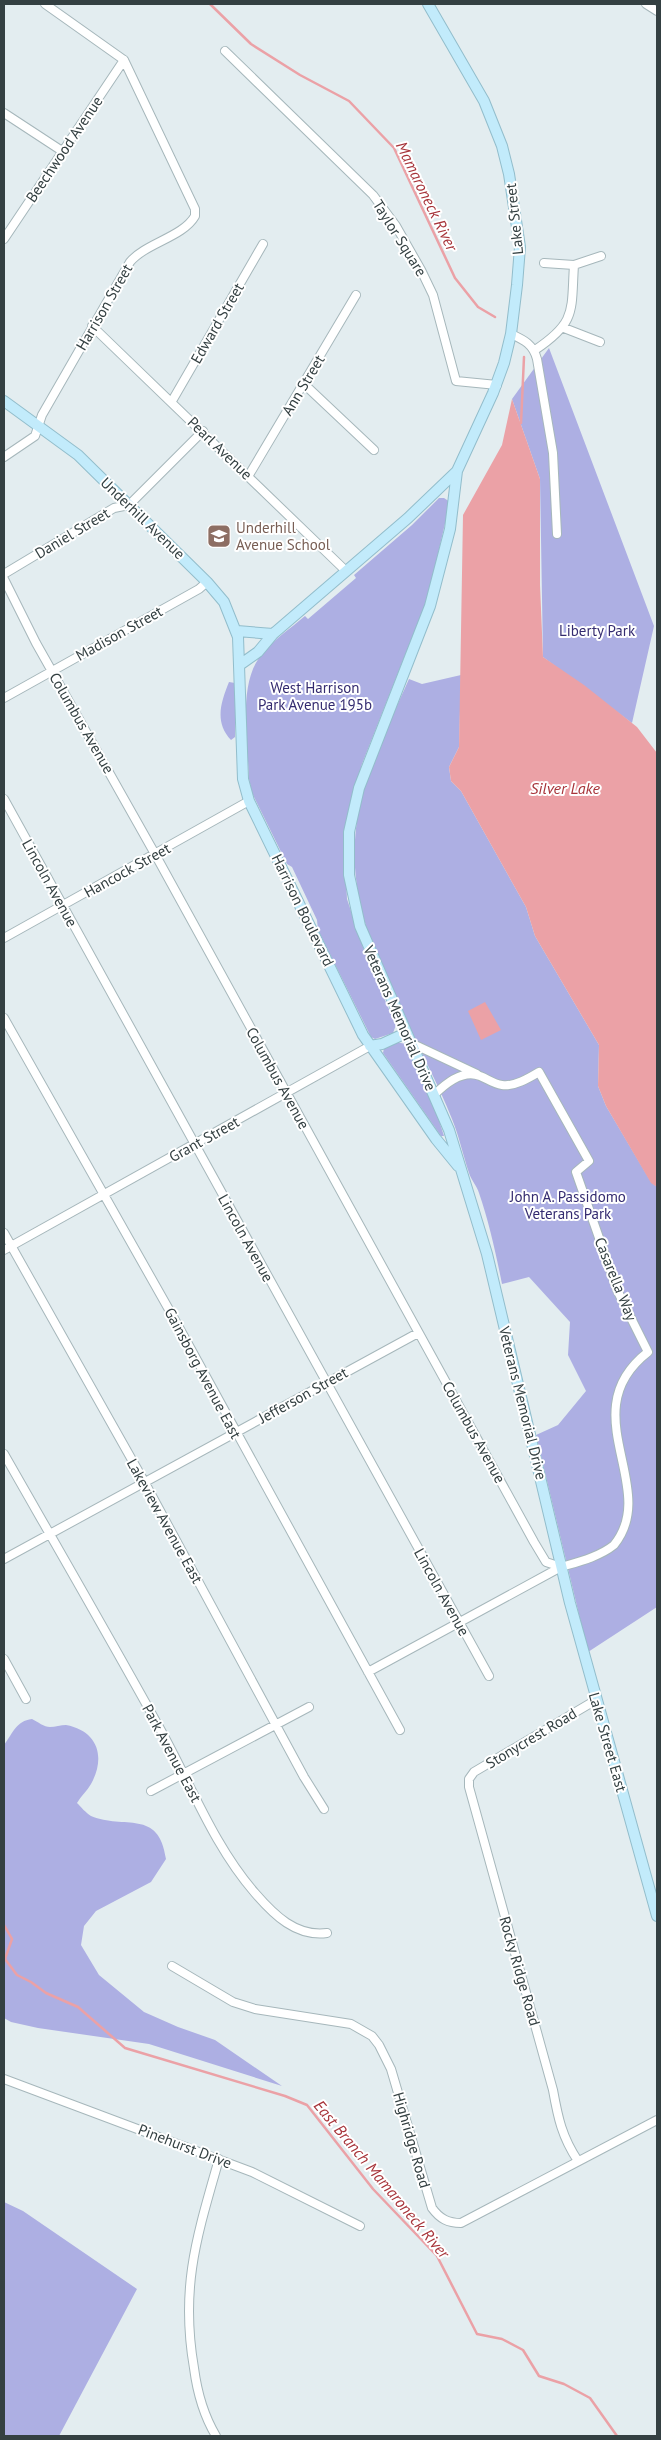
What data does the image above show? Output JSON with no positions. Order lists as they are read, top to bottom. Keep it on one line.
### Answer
{"streets":{"main road":["Lake Street","Underhill Avenue","Harrison Boulevard","Veterans Memorial Drive","Grant Street","Lake Street East"],"street":["Beechwood Avenue","Taylor Square","Harrison Street","Edward Street","Ann Street","Pearl Avenue","Daniel Street","Madison Street","Columbus Avenue","Hancock Street","Lincoln Avenue","Casarella Way","Gainsborg Avenue East","Jefferson Street","Lakeview Avenue East","Stonycrest Road","Park Avenue East","Rocky Ridge Road","Highridge Road","Pinehurst Drive"]},"crossings":[["Beechwood Avenue","Harrison Street"],["Lake Street","Taylor Square"],["Lake Street","Veterans Memorial Drive"],["Harrison Street","Pearl Avenue"],["Harrison Street","Underhill Avenue"],["Edward Street","Pearl Avenue"],["Ann Street","Pearl Avenue"],["Pearl Avenue","Daniel Street"],["Underhill Avenue","Daniel Street"],["Underhill Avenue","Madison Street"],["Underhill Avenue","Harrison Boulevard"],["Madison Street","Columbus Avenue"],["Columbus Avenue","Hancock Street"],["Columbus Avenue","Veterans Memorial Drive"],["Columbus Avenue","Grant Street"],["Columbus Avenue","Jefferson Street"],["Columbus Avenue","Lake Street East"],["Hancock Street","Lincoln Avenue"],["Hancock Street","Harrison Boulevard"],["Lincoln Avenue","Grant Street"],["Lincoln Avenue","Jefferson Street"],["Harrison Boulevard","Veterans Memorial Drive"],["Harrison Boulevard","Grant Street"],["Veterans Memorial Drive","Grant Street"],["Veterans Memorial Drive","Casarella Way"],["Veterans Memorial Drive","Lake Street East"],["Grant Street","Gainsborg Avenue East"],["Grant Street","Lakeview Avenue East"],["Gainsborg Avenue East","Jefferson Street"],["Jefferson Street","Lakeview Avenue East"],["Jefferson Street","Park Avenue East"],["Stonycrest Road","Lake Street East"],["Stonycrest Road","Rocky Ridge Road"],["Rocky Ridge Road","Highridge Road"]],"water":["Mamaroneck River","Silver Lake","East Branch Mamaroneck River"],"parks":["Liberty Park","West Harrison Park Avenue 195b","John A. Passidomo Veterans Park"],"places":{"school or university":["Underhill Avenue School"]}}
